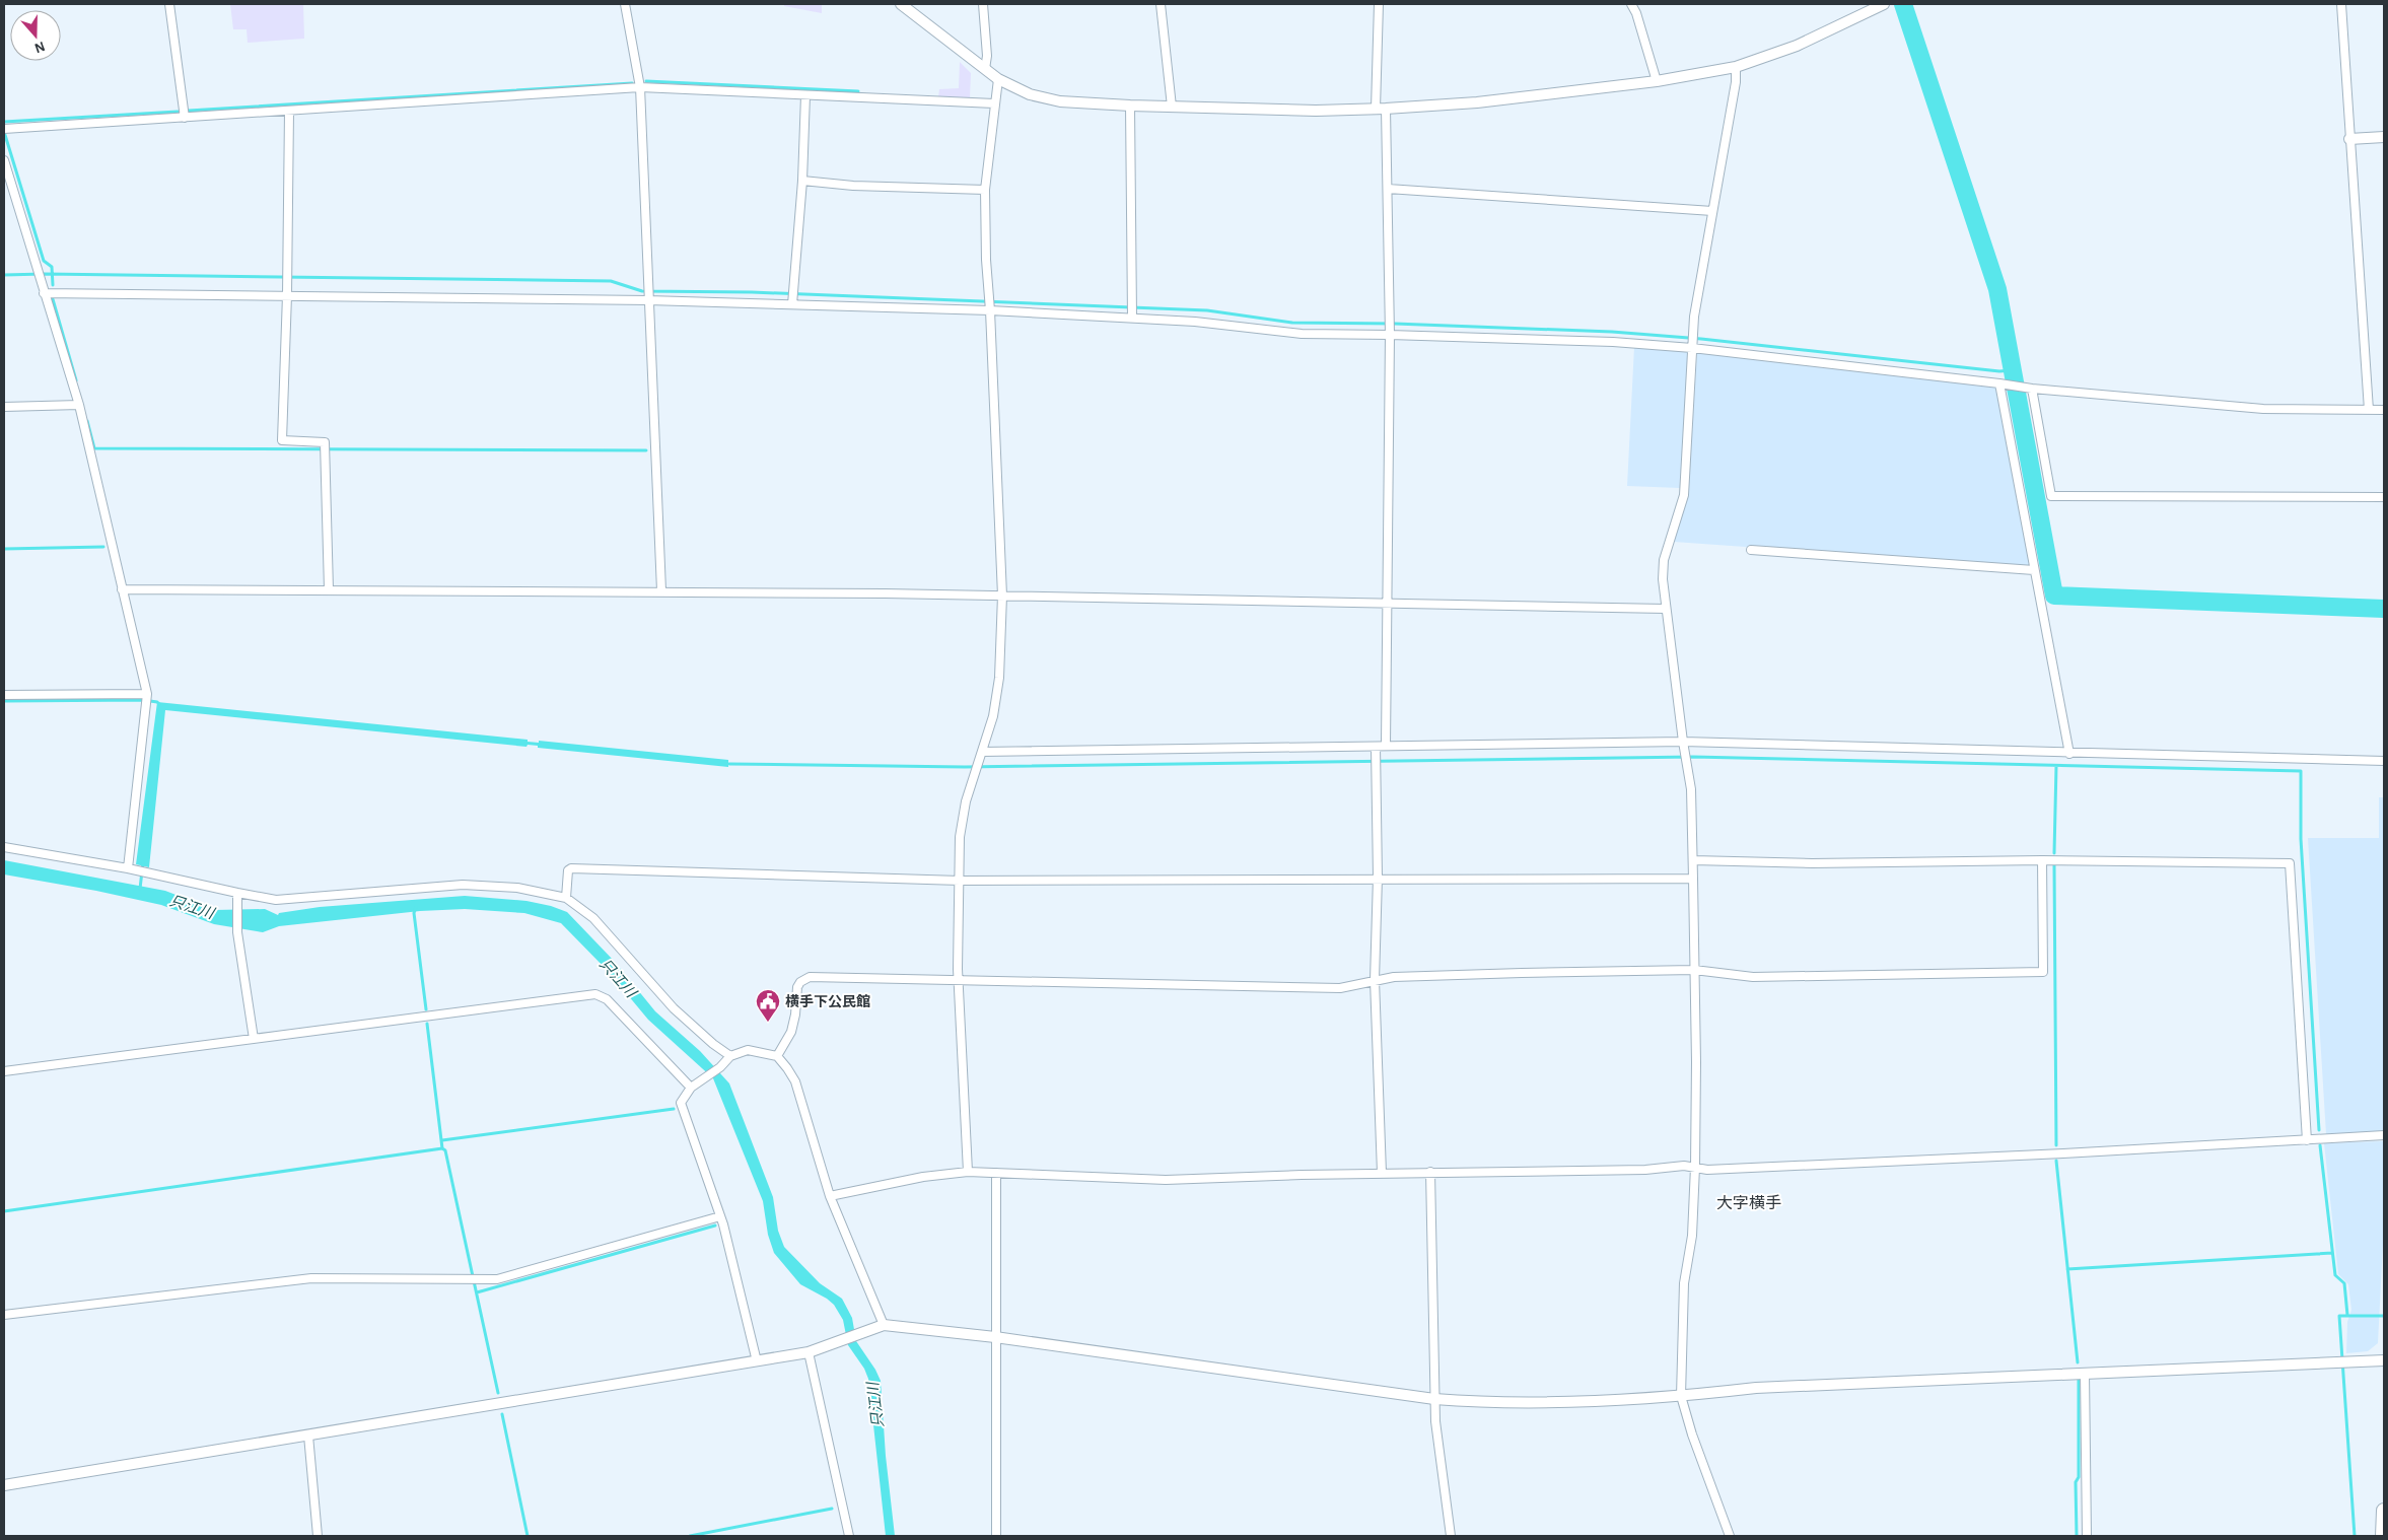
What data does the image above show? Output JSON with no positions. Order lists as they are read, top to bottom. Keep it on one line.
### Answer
{"districts":["大字横手"],"water":["只江川"],"places":{"public building":["横手下公民館"]},"north":"bottom"}
